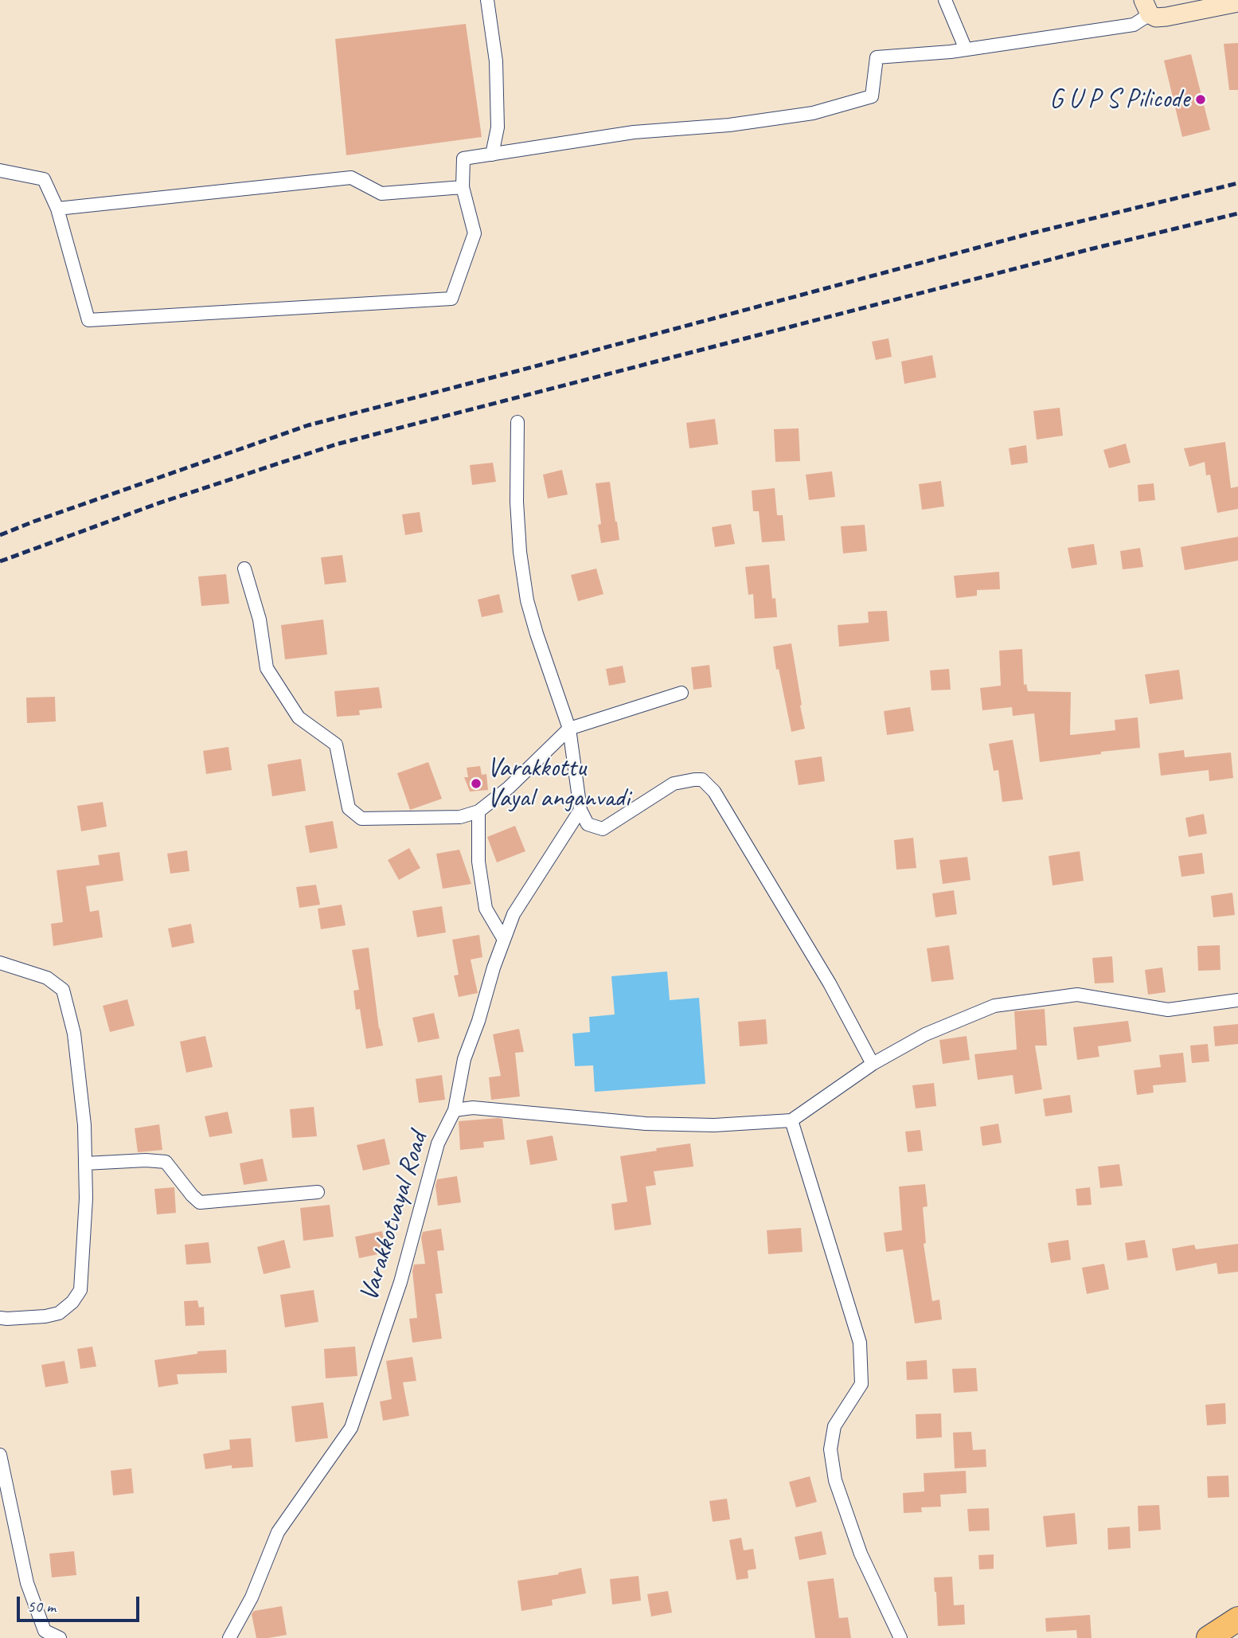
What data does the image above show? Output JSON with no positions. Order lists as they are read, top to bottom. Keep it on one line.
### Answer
{"streets":{"street":["Varakkotvayal Road"]},"places":["G U P S Pilicode","Varakkottu Vayal anganvadi"],"scale_bar":"50 m"}
